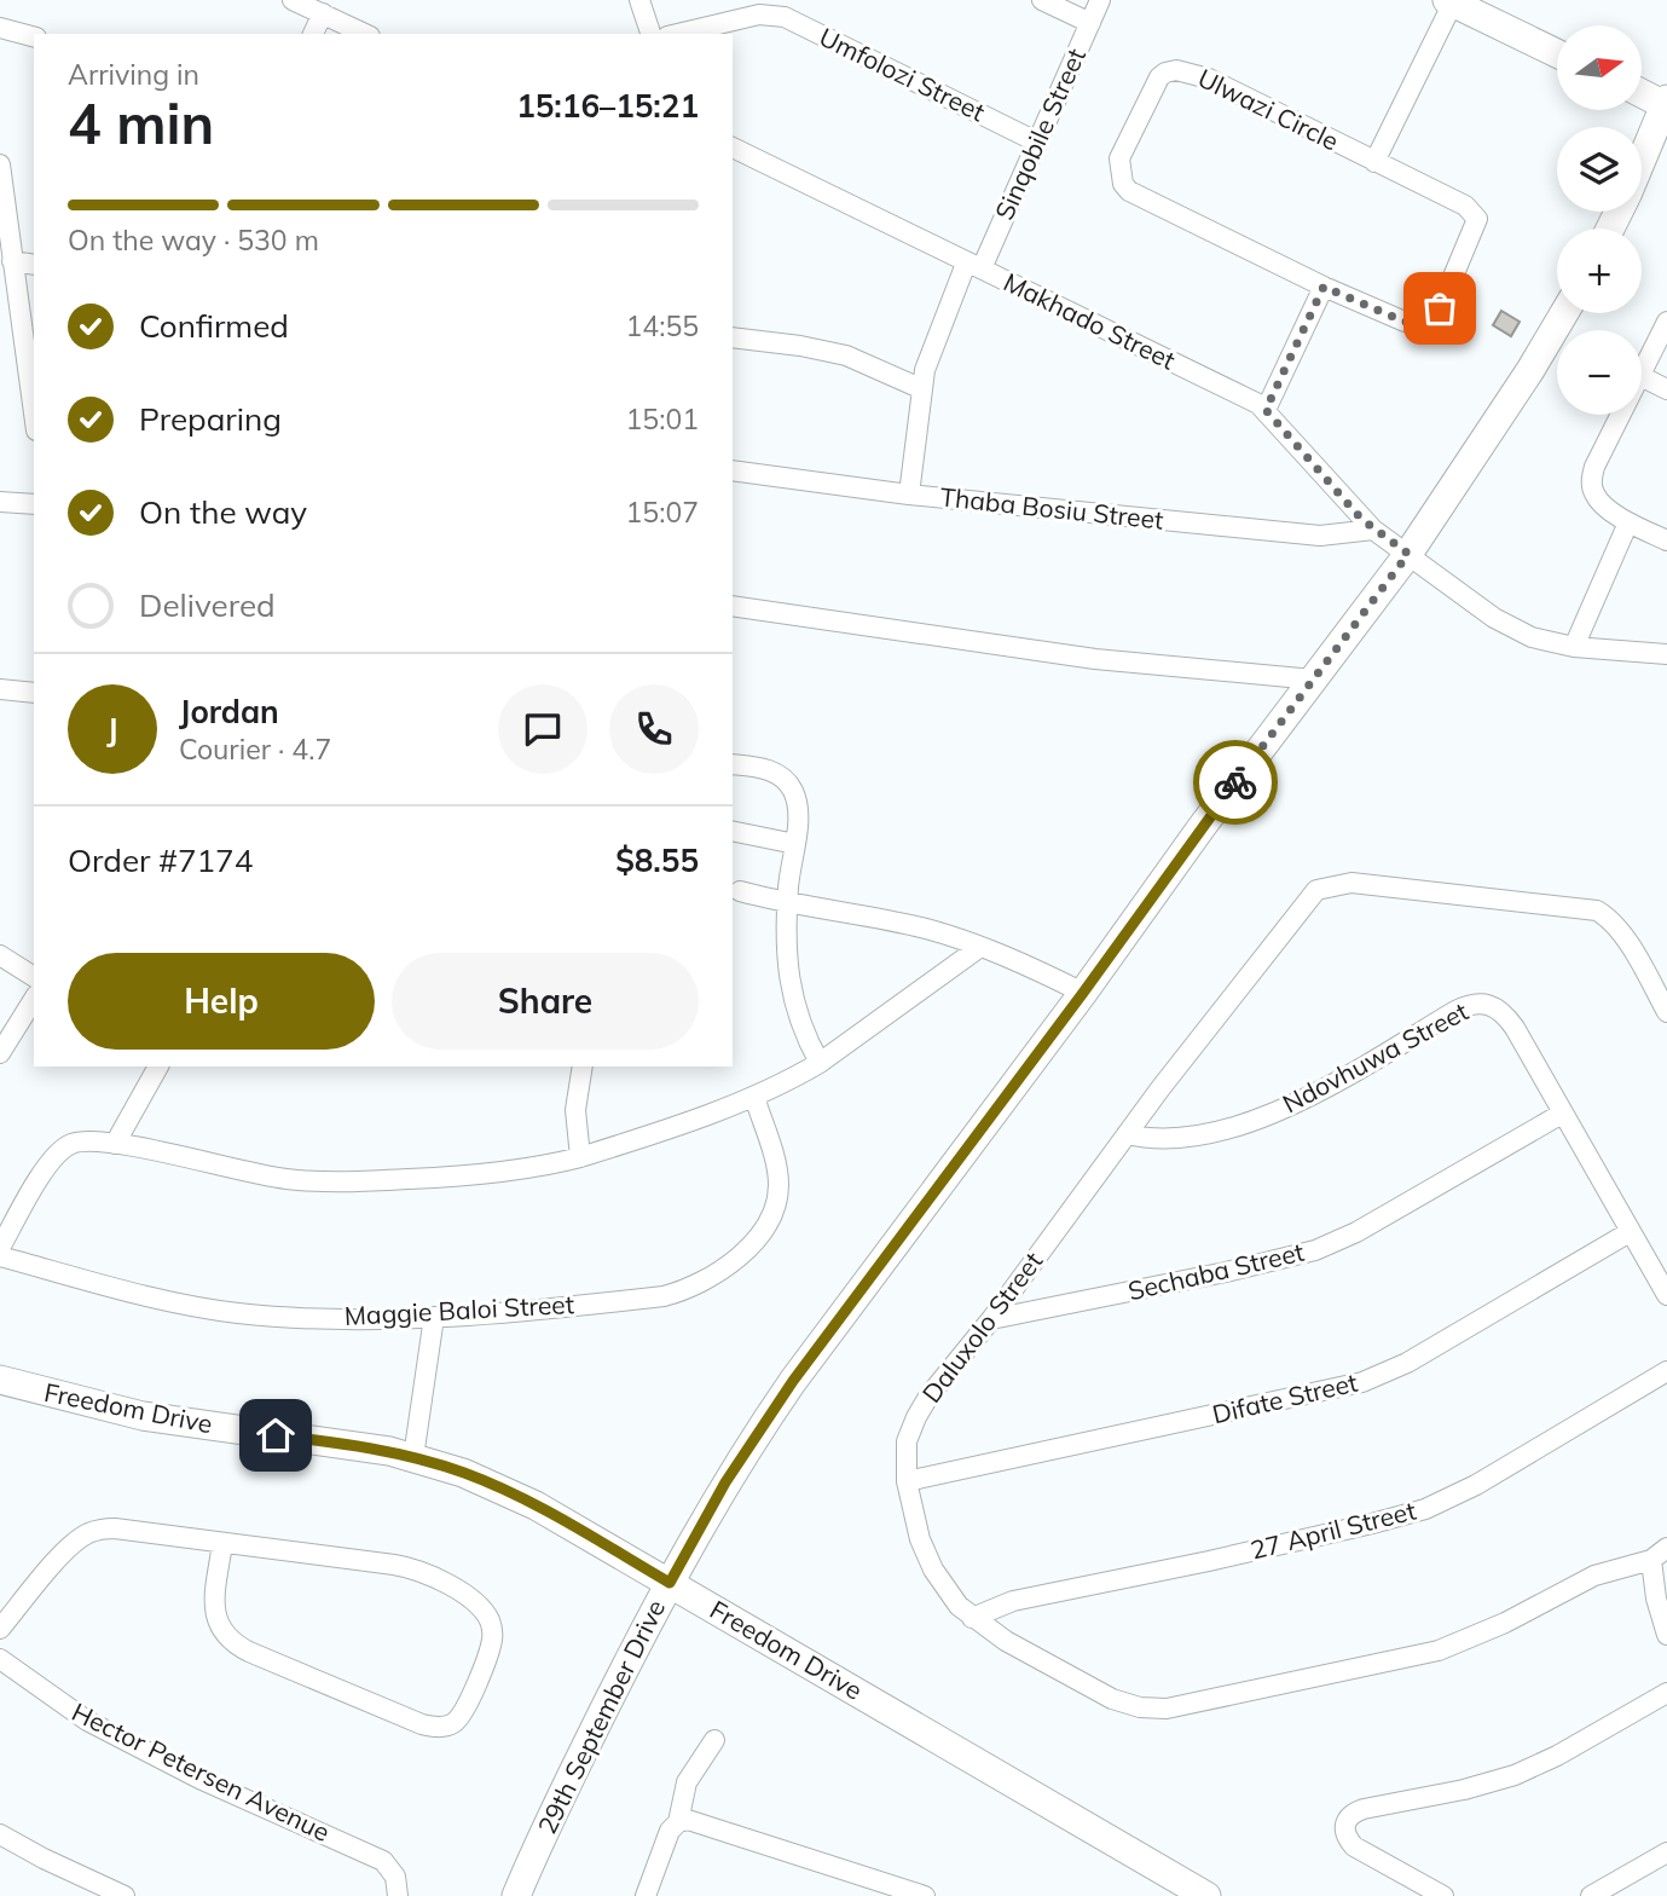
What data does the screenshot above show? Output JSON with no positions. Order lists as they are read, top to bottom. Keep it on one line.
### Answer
{"streets":{"street":["Umfolozi Street","Ulwazi Circle","Sinqobile Street","Makhado Street","Thaba Bosiu Street","Ndovhuwa Street","Sechaba Street","Maggie Baloi Street","Daluxolo Street","Difate Street","Freedom Drive","27 April Street","29th September Drive","Hector Petersen Avenue"]},"crossings":[["Umfolozi Street","Sinqobile Street"],["Sinqobile Street","Makhado Street"],["Sinqobile Street","Thaba Bosiu Street"],["Makhado Street","Thaba Bosiu Street"],["Makhado Street","29th September Drive"],["Ndovhuwa Street","Sechaba Street"],["Ndovhuwa Street","Daluxolo Street"],["Ndovhuwa Street","Difate Street"],["Sechaba Street","Daluxolo Street"],["Daluxolo Street","Difate Street"],["Daluxolo Street","27 April Street"],["Freedom Drive","29th September Drive"]],"north":"right","page":{"map_buttons":["+","−"],"heading":["4 min","Arriving in","15:16–15:21"],"panel":["Jordan","Courier · 4.7","Order #7174","$8.55"],"bar":"On the way · 530 m","list":[["Confirmed","14:55"],["Preparing","15:01"],["On the way","15:07"],"Delivered"],"round":"J","buttons":["Help","Share"]}}
